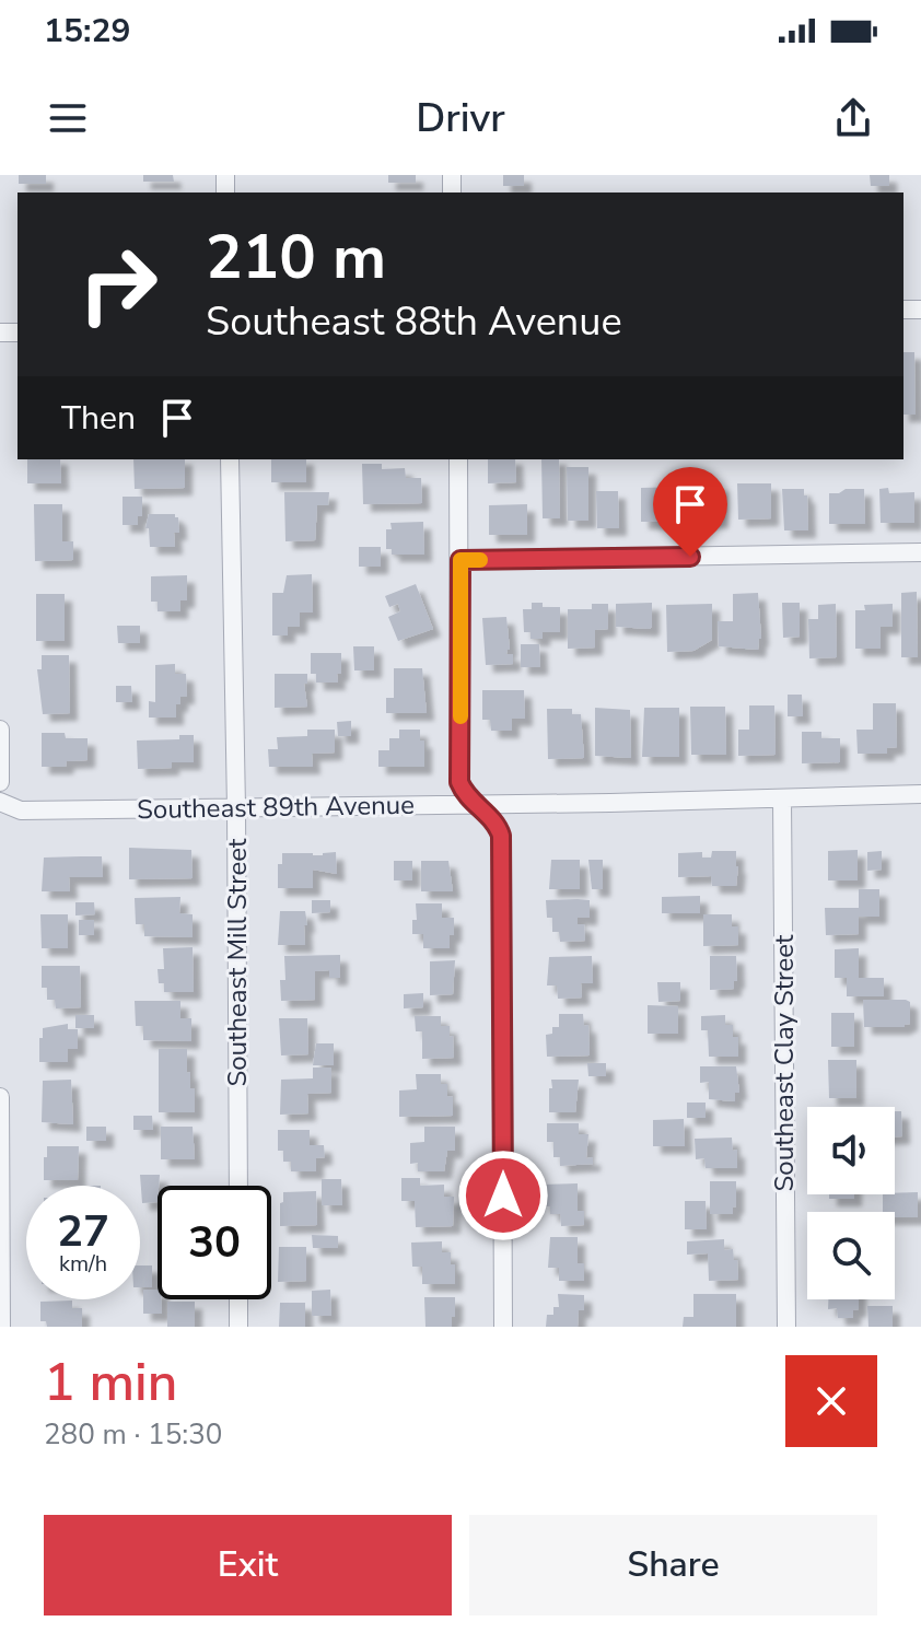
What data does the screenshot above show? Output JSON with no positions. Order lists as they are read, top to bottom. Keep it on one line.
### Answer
{"streets":{"street":["Southeast 89th Avenue","Southeast Mill Street","Southeast Clay Street"]},"crossings":[["Southeast 89th Avenue","Southeast Mill Street"],["Southeast 89th Avenue","Southeast Clay Street"]],"page":{"status":"15:29","header":"Drivr","turn":["210 m","Southeast 88th Avenue"],"then":"Then","speed":"27 km/h","limit":"30","heading":["1 min","280 m · 15:30"],"buttons":["Exit","Share"]}}
